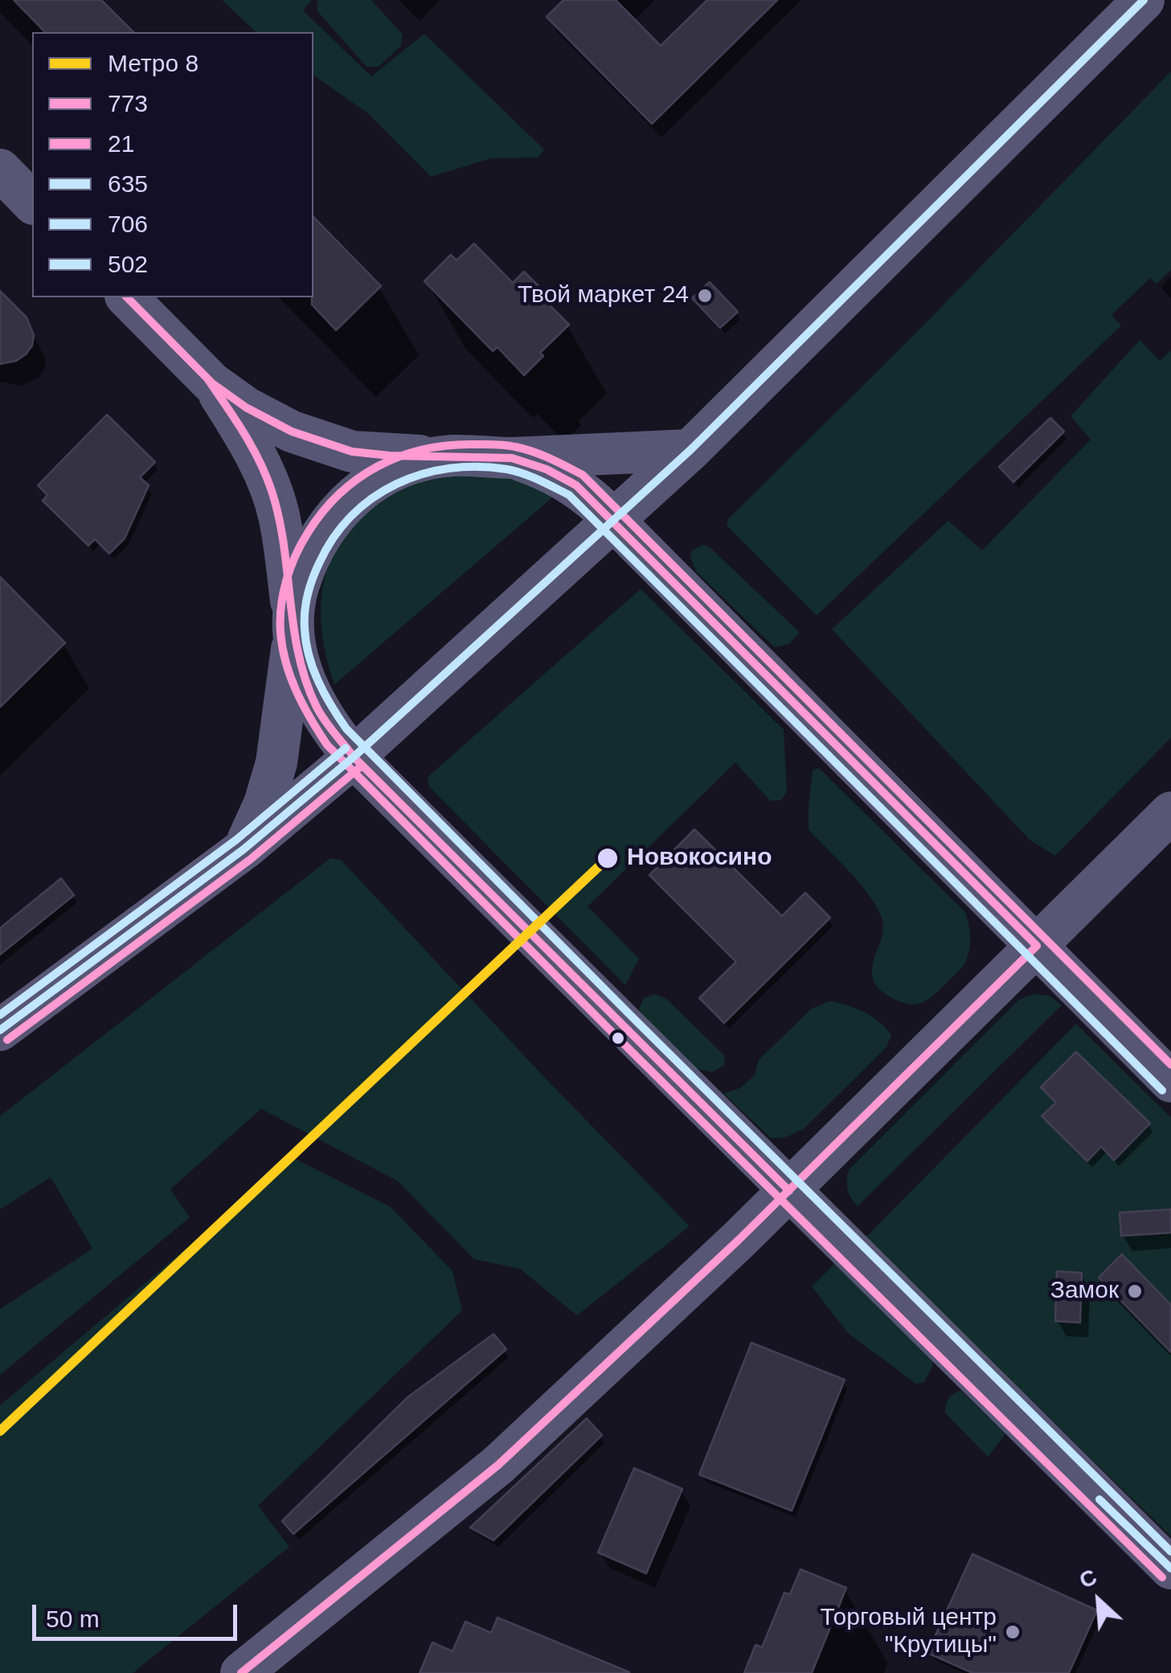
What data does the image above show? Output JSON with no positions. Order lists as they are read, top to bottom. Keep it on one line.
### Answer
{"places":["Твой маркет 24","Новокосино","Замок","Торговый центр \"Крутицы\""],"lines":["transit line 706","transit line 773","transit line 21","transit line 635","metro line 8","transit line 502"],"legend":["Метро 8","773","21","635","706","502"],"scale_bar":"50 m","north":"top left"}
